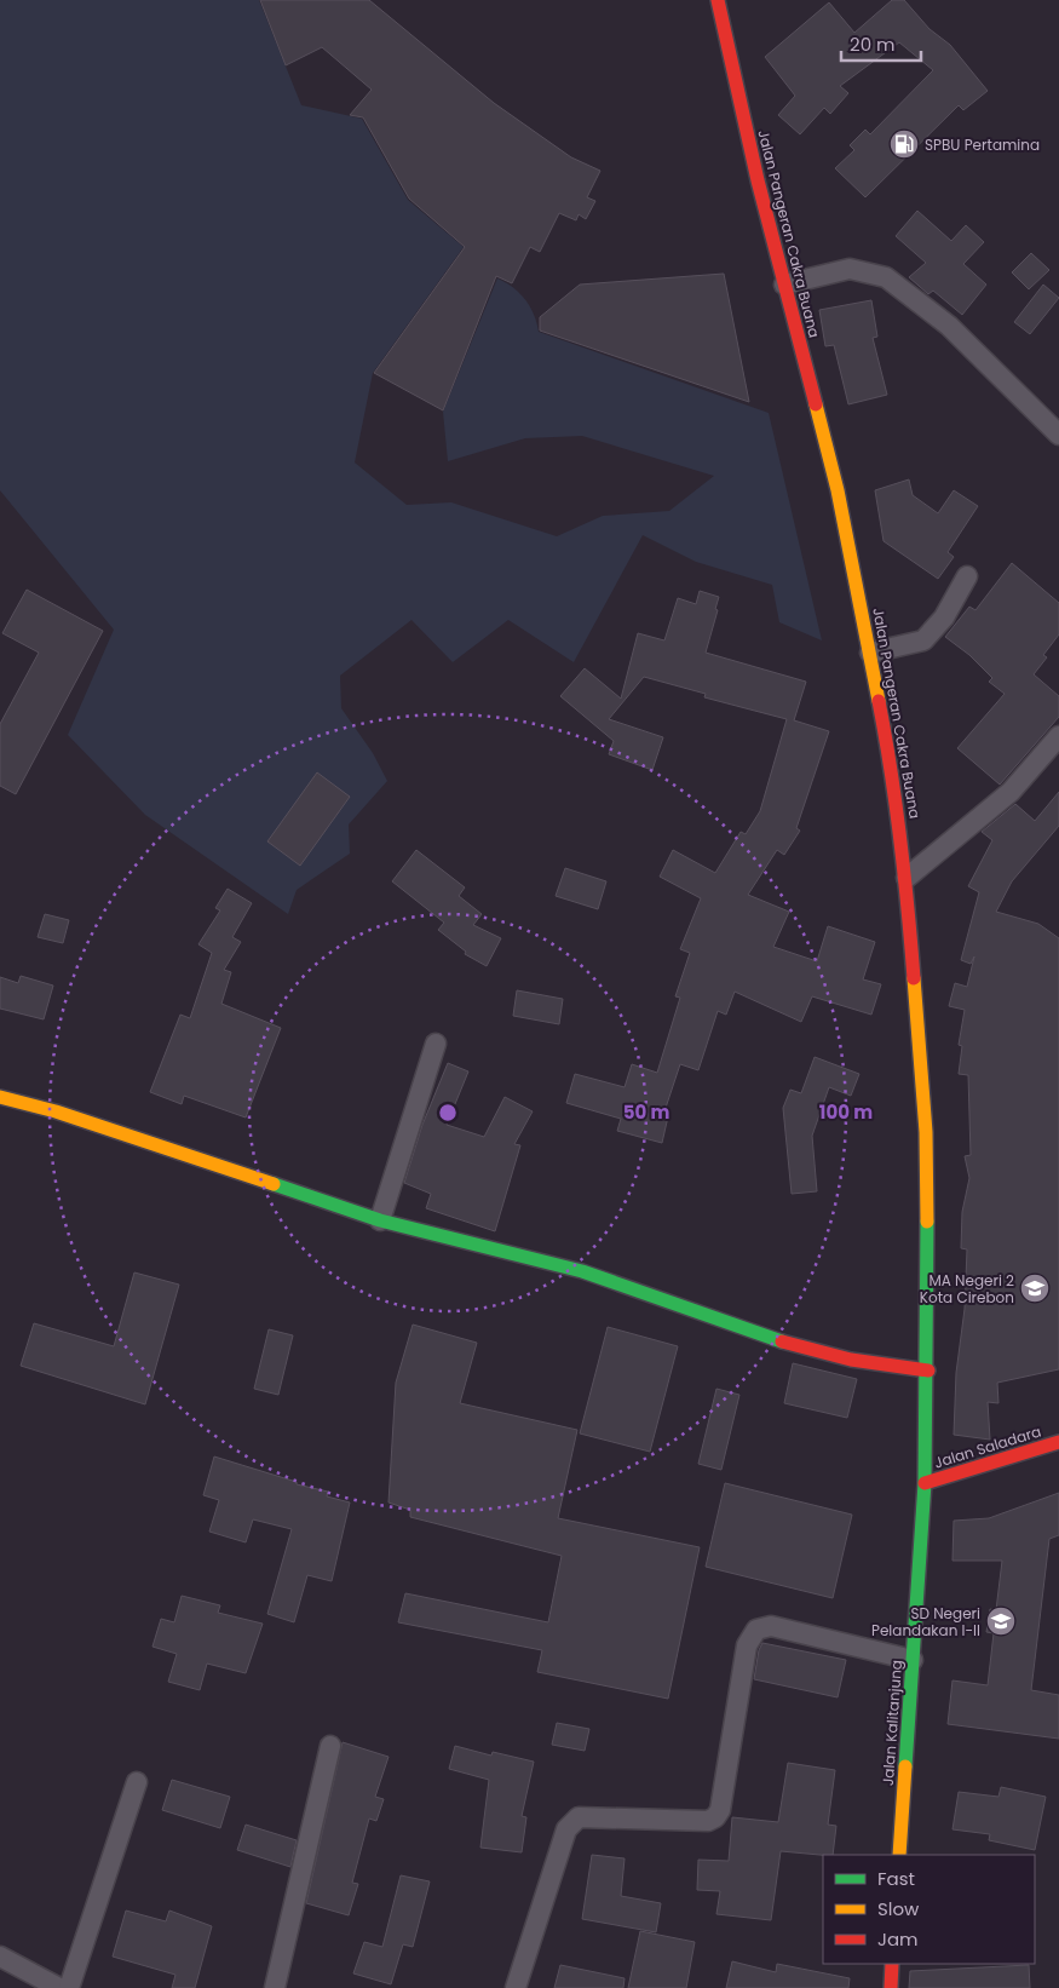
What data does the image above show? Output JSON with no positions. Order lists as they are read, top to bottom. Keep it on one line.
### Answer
{"streets":{"main road":["Jalan Pangeran Cakra Buana","Jalan Saladara","Jalan Kalitanjung"]},"crossings":[["Jalan Pangeran Cakra Buana","Jalan Saladara"],["Jalan Pangeran Cakra Buana","Jalan Kalitanjung"],["Jalan Saladara","Jalan Kalitanjung"]],"places":{"fuel station":["SPBU Pertamina"],"school or university":["MA Negeri 2 Kota Cirebon","SD Negeri Pelandakan I-II"]},"legend":["Fast","Slow","Jam"],"scale_bar":"20 m","rings":["50 m","100 m"]}
